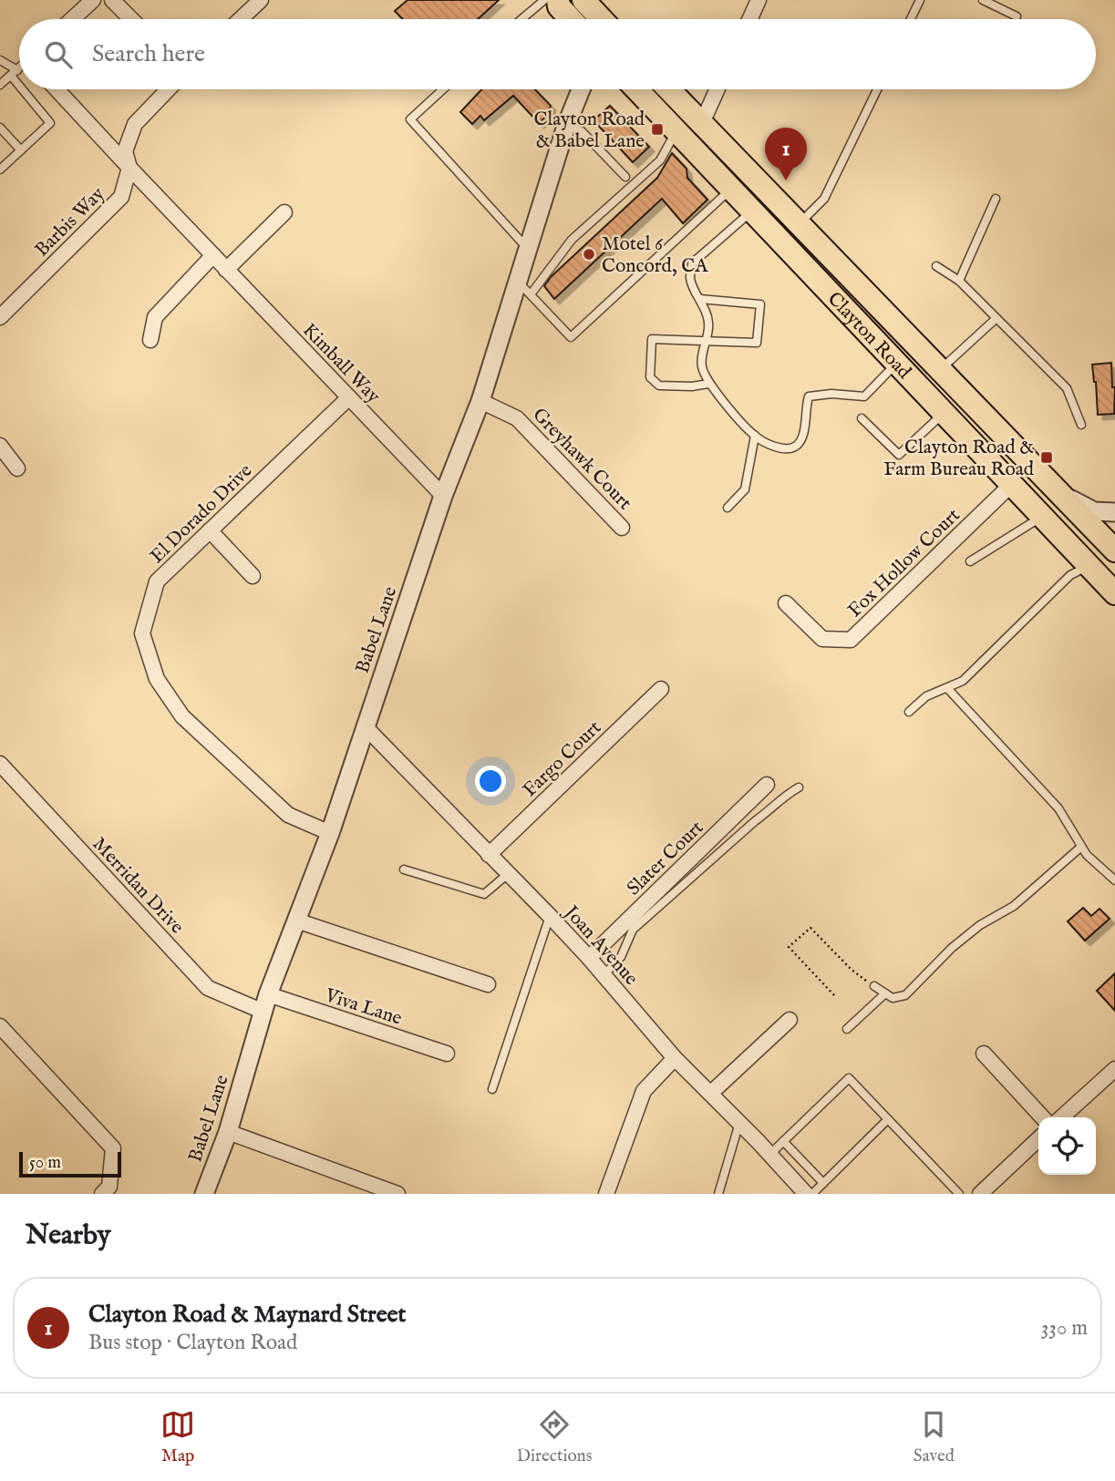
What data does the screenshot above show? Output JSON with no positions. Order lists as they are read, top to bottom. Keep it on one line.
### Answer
{"streets":{"main road":["Clayton Road"],"street":["Barbis Way","Kimball Way","Greyhawk Court","El Dorado Drive","Fox Hollow Court","Babel Lane","Fargo Court","Slater Court","Merridan Drive","Joan Avenue","Viva Lane"]},"crossings":[["Barbis Way","Kimball Way"],["Clayton Road","Fox Hollow Court"],["Kimball Way","El Dorado Drive"],["Kimball Way","Babel Lane"],["Greyhawk Court","Babel Lane"],["El Dorado Drive","Babel Lane"],["Babel Lane","Merridan Drive"],["Babel Lane","Joan Avenue"],["Babel Lane","Viva Lane"],["Fargo Court","Joan Avenue"],["Slater Court","Joan Avenue"]],"places":{"transit":["Clayton Road & Babel Lane","Clayton Road & Farm Bureau Road"],"other":["Motel 6 Concord, CA"]},"scale_bar":"50 m","page":{"search":"Search here","pins":"1","scale":"50 m","heading":"Nearby","list":[{"mark":"1","name":"Clayton Road & Maynard Street","note":"Bus stop · Clayton Road","value":"330 m"}],"nav":["Map","Directions","Saved"]}}
